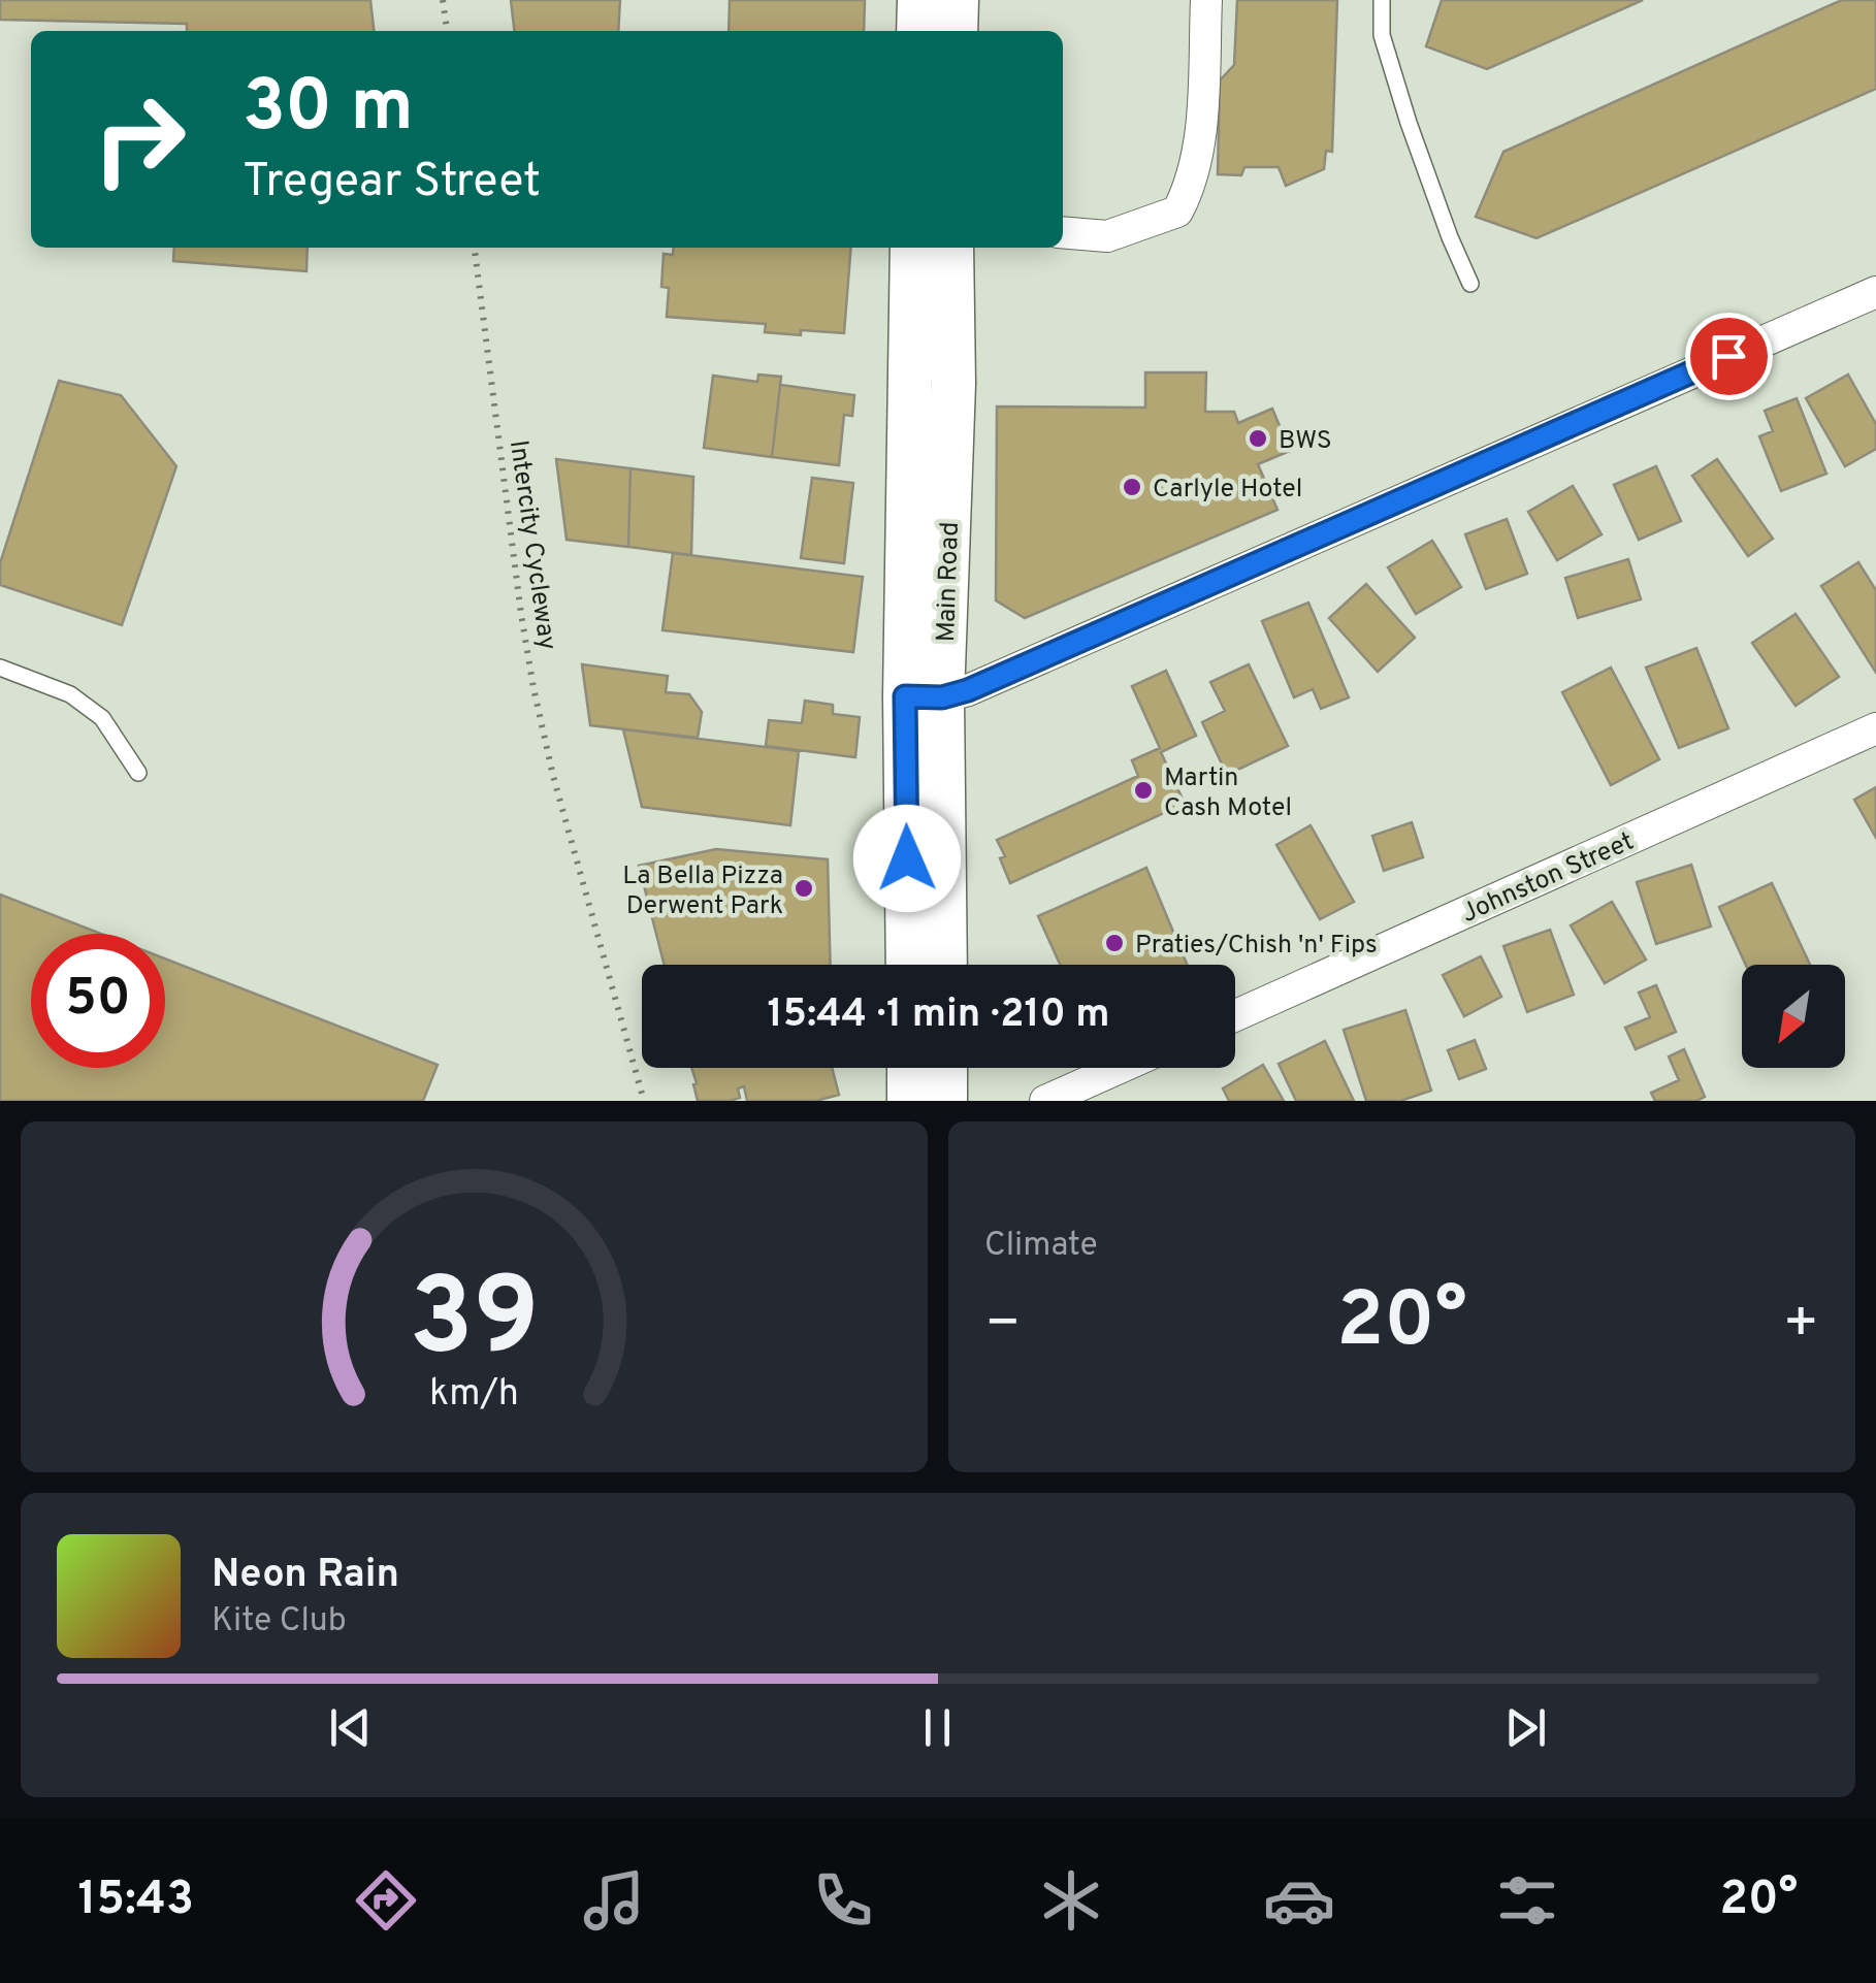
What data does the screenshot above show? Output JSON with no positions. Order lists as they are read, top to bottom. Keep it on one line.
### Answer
{"streets":{"main road":["Main Road"],"street":["Johnston Street"],"path":["Intercity Cycleway"]},"places":["BWS","Carlyle Hotel","Martin Cash Motel","La Bella Pizza Derwent Park","Praties/Chish 'n' Fips"],"north":"bottom left","page":{"turn":["30 m","Tregear Street"],"limit":"50","trip":"15:44 · 1 min · 210 m","tile":"Climate","heat":["−","20°","+"],"song":["Neon Rain","Kite Club"],"tabs":["15:43","20°"],"gauge":["39","km/h"]}}
